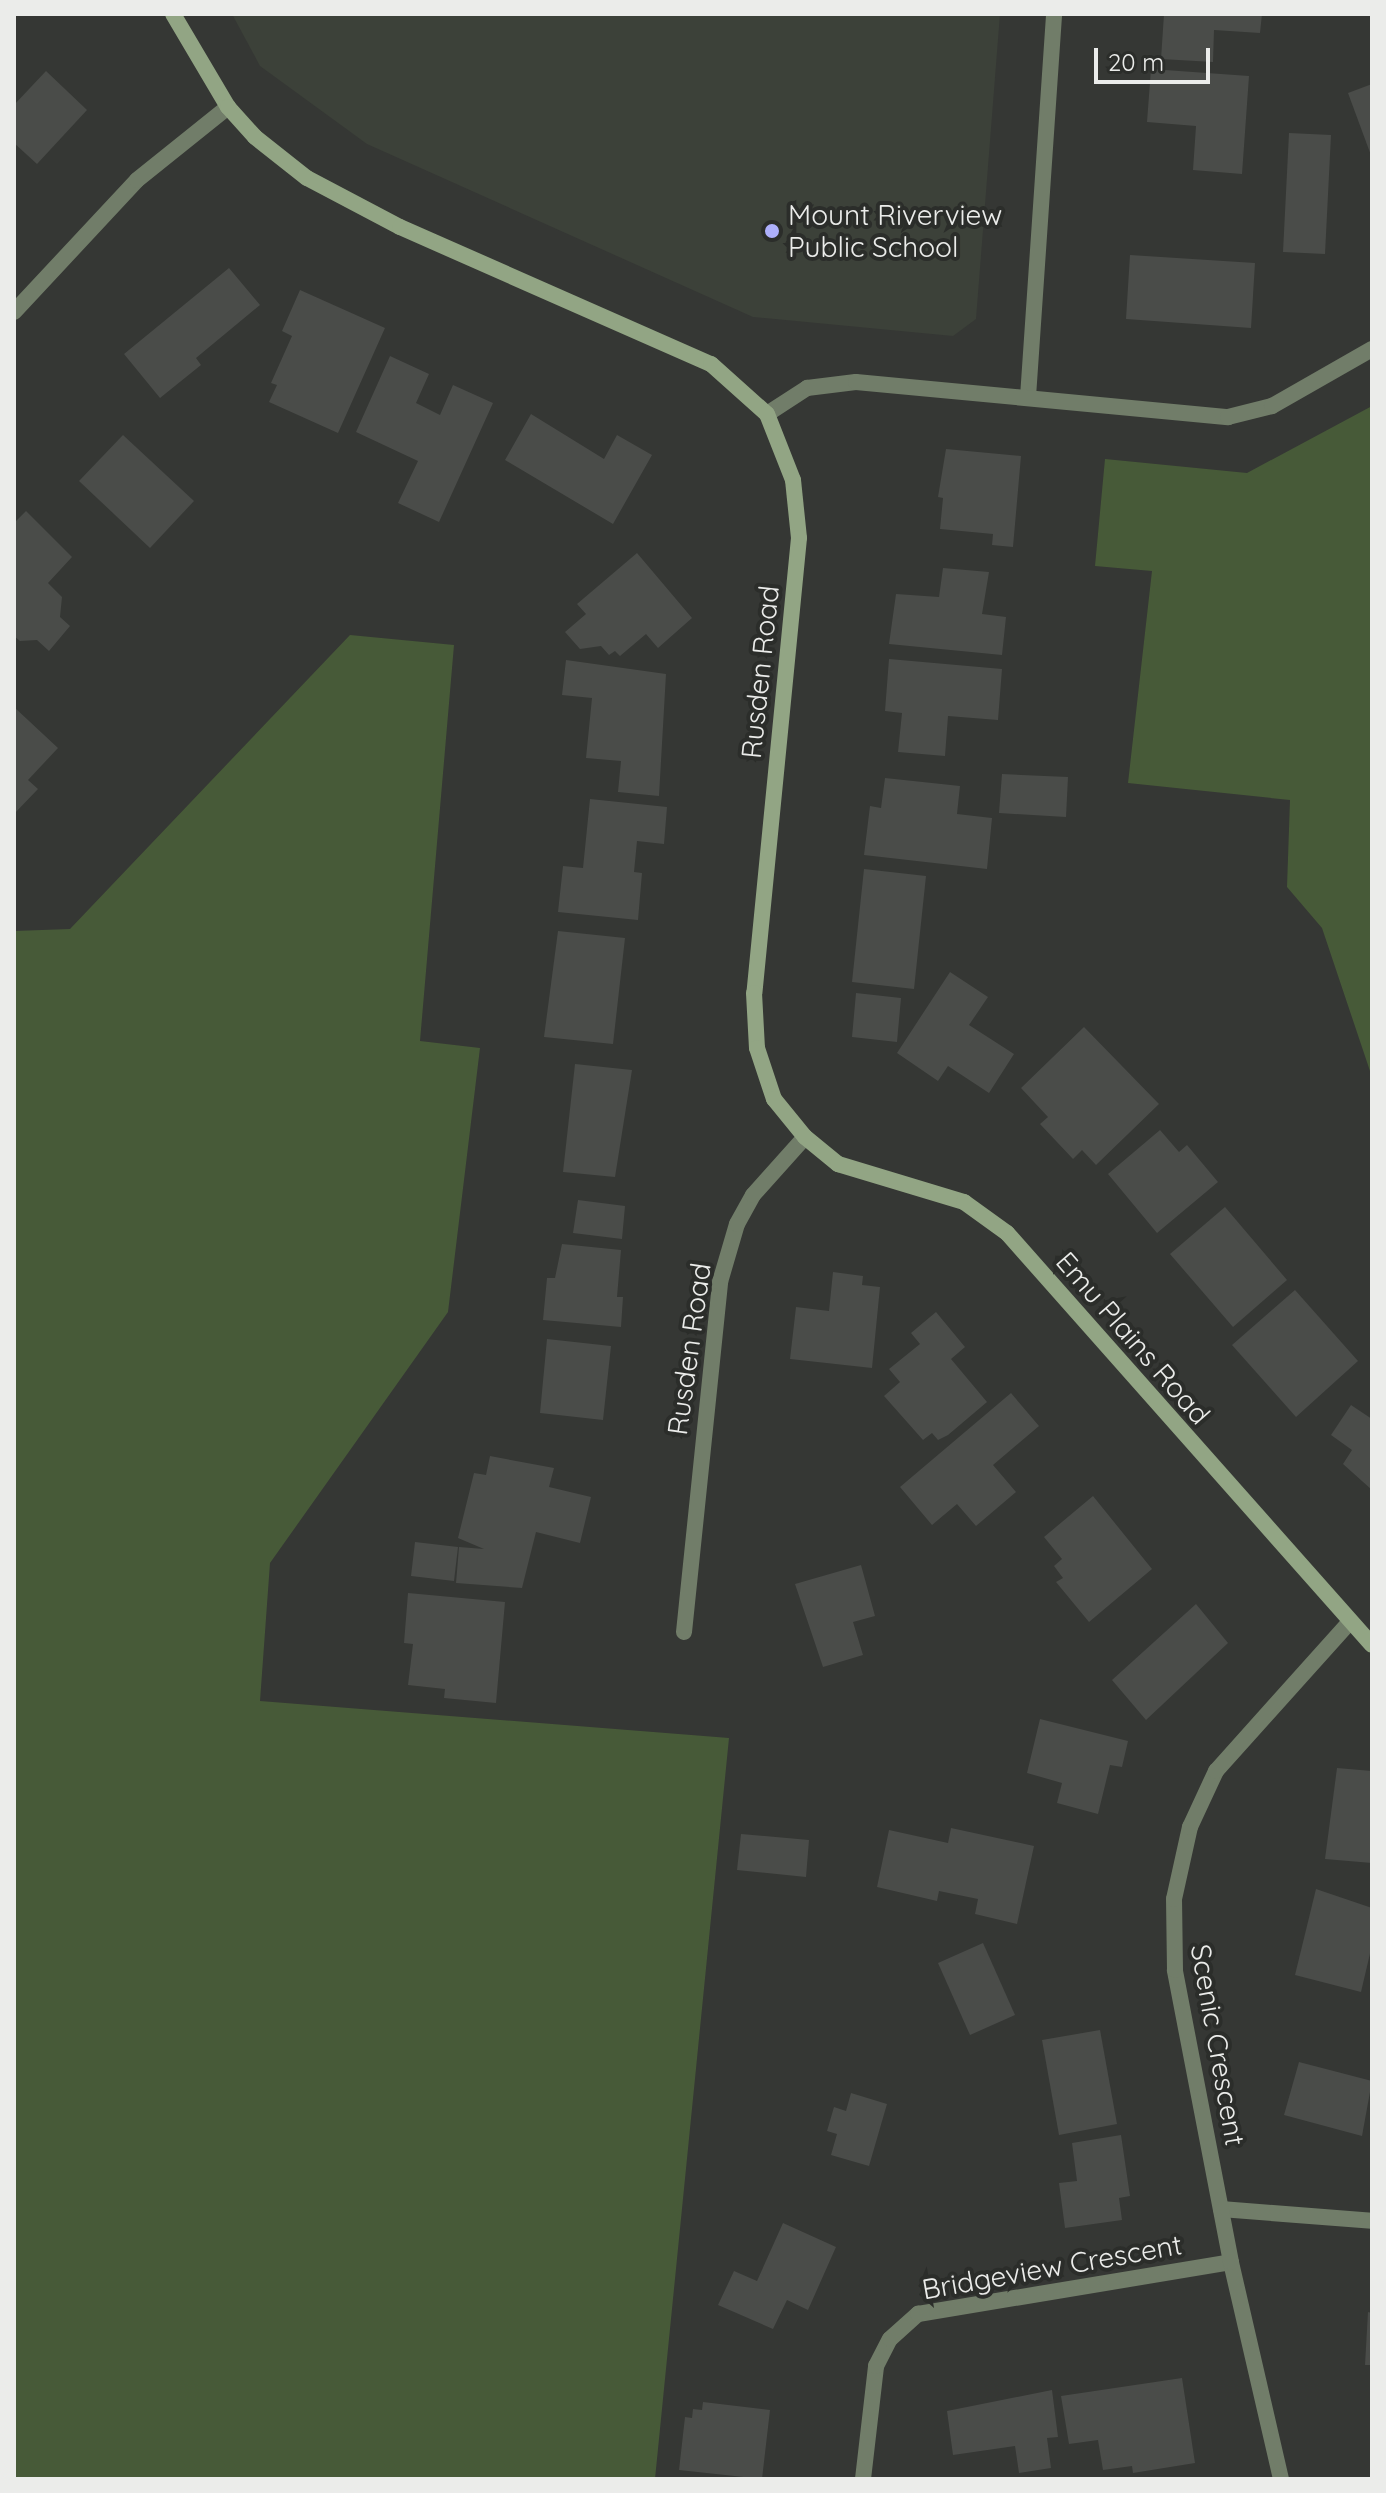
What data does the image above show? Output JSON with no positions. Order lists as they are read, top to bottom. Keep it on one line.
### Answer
{"streets":{"street":["Rusden Road","Emu Plains Road","Scenic Crescent","Bridgeview Crescent"]},"crossings":[["Rusden Road","Emu Plains Road"],["Emu Plains Road","Scenic Crescent"],["Scenic Crescent","Bridgeview Crescent"]],"places":["Mount Riverview Public School"],"scale_bar":"20 m"}
